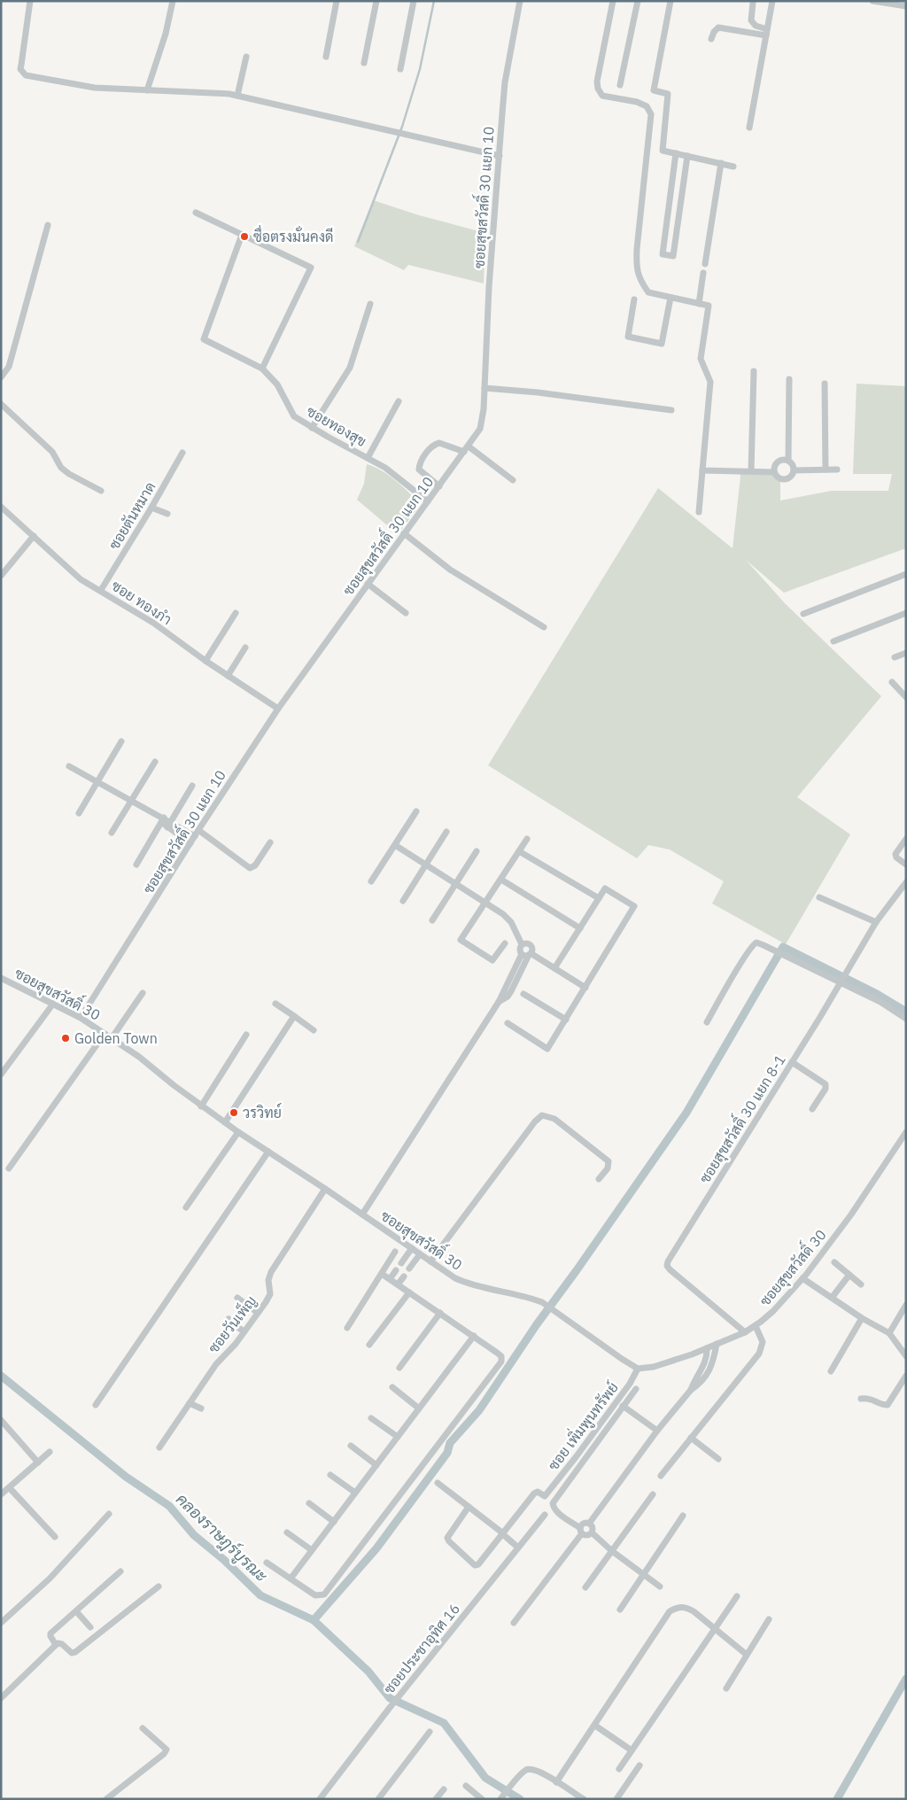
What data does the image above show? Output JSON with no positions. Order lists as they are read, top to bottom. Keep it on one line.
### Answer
{"streets":{"street":["ซอยสุขสวัสดิ์ 30 แยก 10","ซอยทองสุข","ซอยตันหมาด","ซอย ทองภํา","ซอยสุขสวัสดิ์ 30","ซอยสุขสวัสดิ์ 30 แยก 8-1","ซอยวันเพ็ญ","ซอย เพิ่มพูนทรัพย์","ซอยประชาอุทิศ 16"]},"crossings":[["ซอยสุขสวัสดิ์ 30 แยก 10","ซอยทองสุข"],["ซอยสุขสวัสดิ์ 30 แยก 10","ซอย ทองภํา"],["ซอยสุขสวัสดิ์ 30 แยก 10","ซอยสุขสวัสดิ์ 30"],["ซอยตันหมาด","ซอย ทองภํา"],["ซอยสุขสวัสดิ์ 30","ซอยสุขสวัสดิ์ 30 แยก 8-1"],["ซอยสุขสวัสดิ์ 30","ซอยวันเพ็ญ"],["ซอยสุขสวัสดิ์ 30","ซอย เพิ่มพูนทรัพย์"]],"water":["คลองราษฎร์บูรณะ"],"places":["ซื่อตรงมั่นคงดี","Golden Town","วรวิทย์"]}
